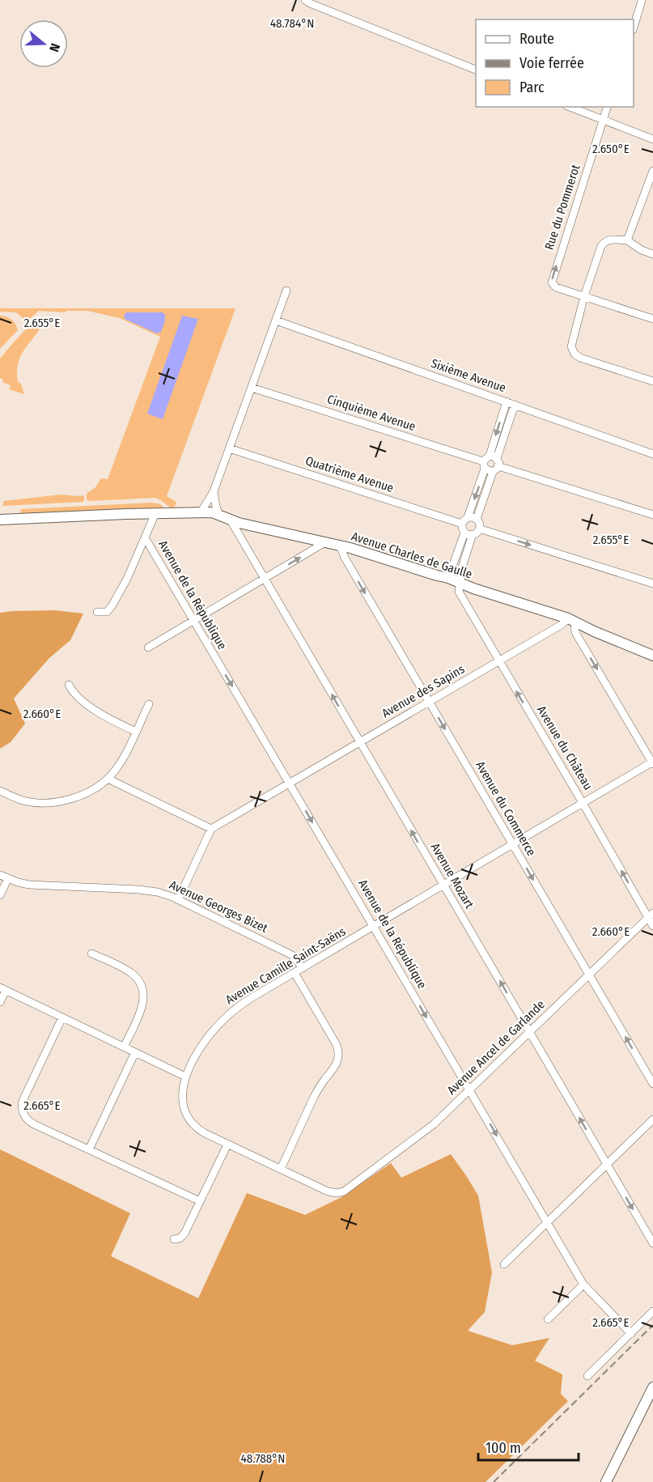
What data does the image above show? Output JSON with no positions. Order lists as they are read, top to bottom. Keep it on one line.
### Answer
{"streets":{"main road":["Avenue Charles de Gaulle"],"street":["Rue du Pommerot","Sixième Avenue","Cinquième Avenue","Quatrième Avenue","Avenue de la République","Avenue des Sapins","Avenue du Château","Avenue du Commerce","Avenue Mozart","Avenue Georges Bizet","Avenue Camille Saint-Saëns","Avenue Ancel de Garlande"]},"crossings":[["Avenue Charles de Gaulle","Avenue des Sapins"],["Avenue Charles de Gaulle","Avenue du Château"],["Avenue Charles de Gaulle","Avenue du Commerce"],["Avenue Charles de Gaulle","Avenue Mozart"],["Avenue de la République","Avenue des Sapins"],["Avenue de la République","Avenue Camille Saint-Saëns"],["Avenue de la République","Avenue Ancel de Garlande"],["Avenue des Sapins","Avenue du Château"],["Avenue des Sapins","Avenue du Commerce"],["Avenue des Sapins","Avenue Mozart"],["Avenue du Château","Avenue Camille Saint-Saëns"],["Avenue du Château","Avenue Ancel de Garlande"],["Avenue du Commerce","Avenue Camille Saint-Saëns"],["Avenue du Commerce","Avenue Ancel de Garlande"],["Avenue Mozart","Avenue Camille Saint-Saëns"],["Avenue Mozart","Avenue Ancel de Garlande"],["Avenue Georges Bizet","Avenue Camille Saint-Saëns"],["Avenue Camille Saint-Saëns","Avenue Ancel de Garlande"]],"one_way":["Avenue de la République","Avenue du Château"],"legend":["Route","Voie ferrée","Parc"],"scale_bar":"100 m","north":"right","coordinates":["48.784°N","2.650°E","2.655°E","2.660°E","2.665°E","48.788°N"]}
